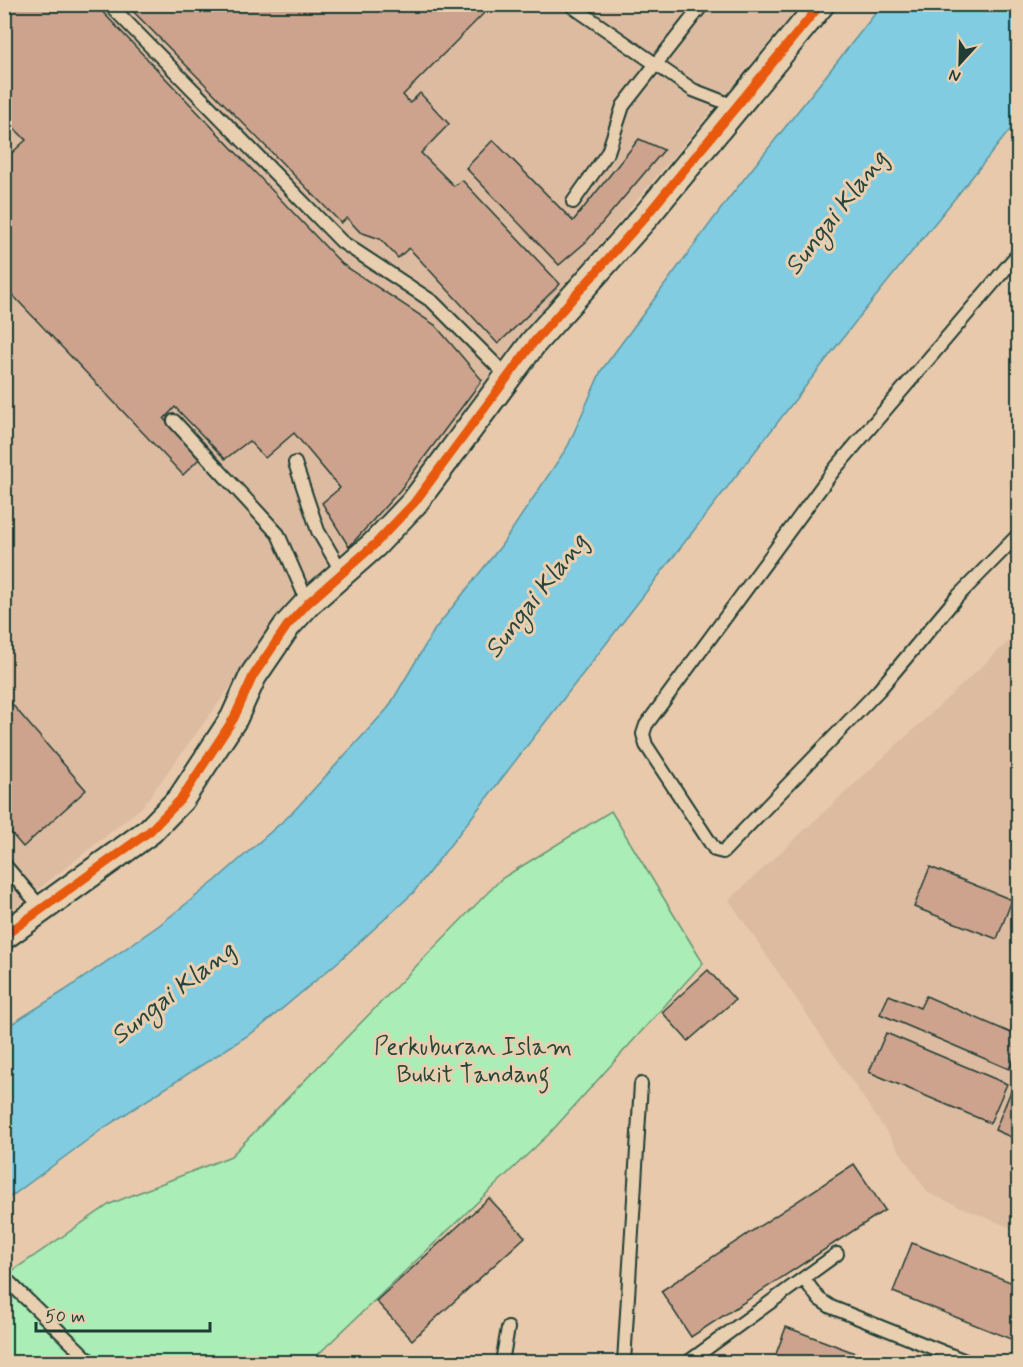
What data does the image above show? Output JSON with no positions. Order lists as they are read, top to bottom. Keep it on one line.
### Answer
{"water":["Sungai Klang"],"parks":["Perkuburan Islam Bukit Tandang"],"scale_bar":"50 m","north":"bottom"}
